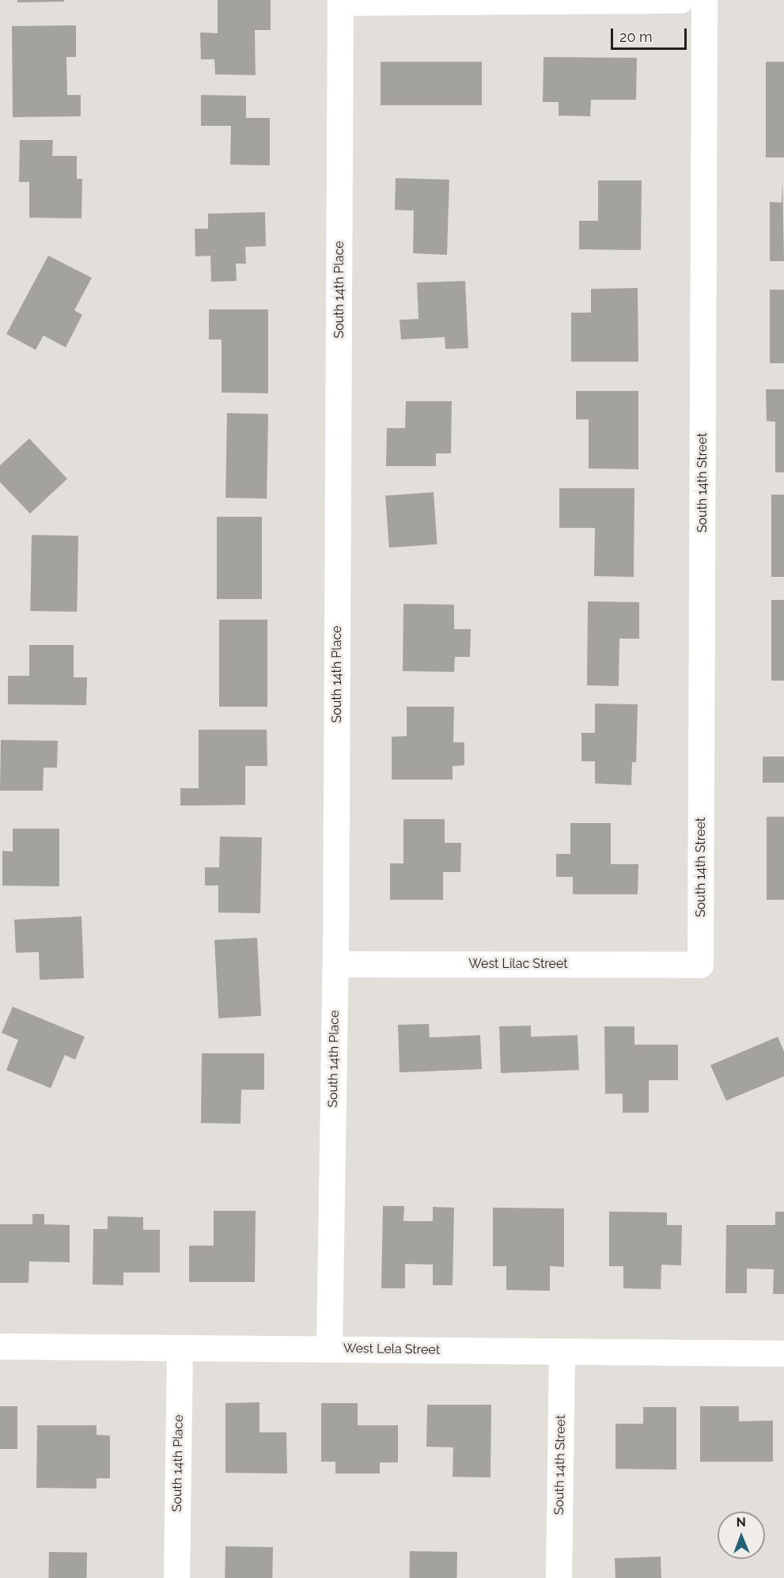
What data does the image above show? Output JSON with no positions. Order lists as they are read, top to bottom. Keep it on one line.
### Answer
{"streets":{"street":["South 14th Place","South 14th Street","West Lilac Street","West Lela Street"]},"crossings":[["South 14th Place","West Lilac Street"],["South 14th Place","West Lela Street"],["South 14th Street","West Lilac Street"],["South 14th Street","West Lela Street"]],"scale_bar":"20 m","north":"top"}
